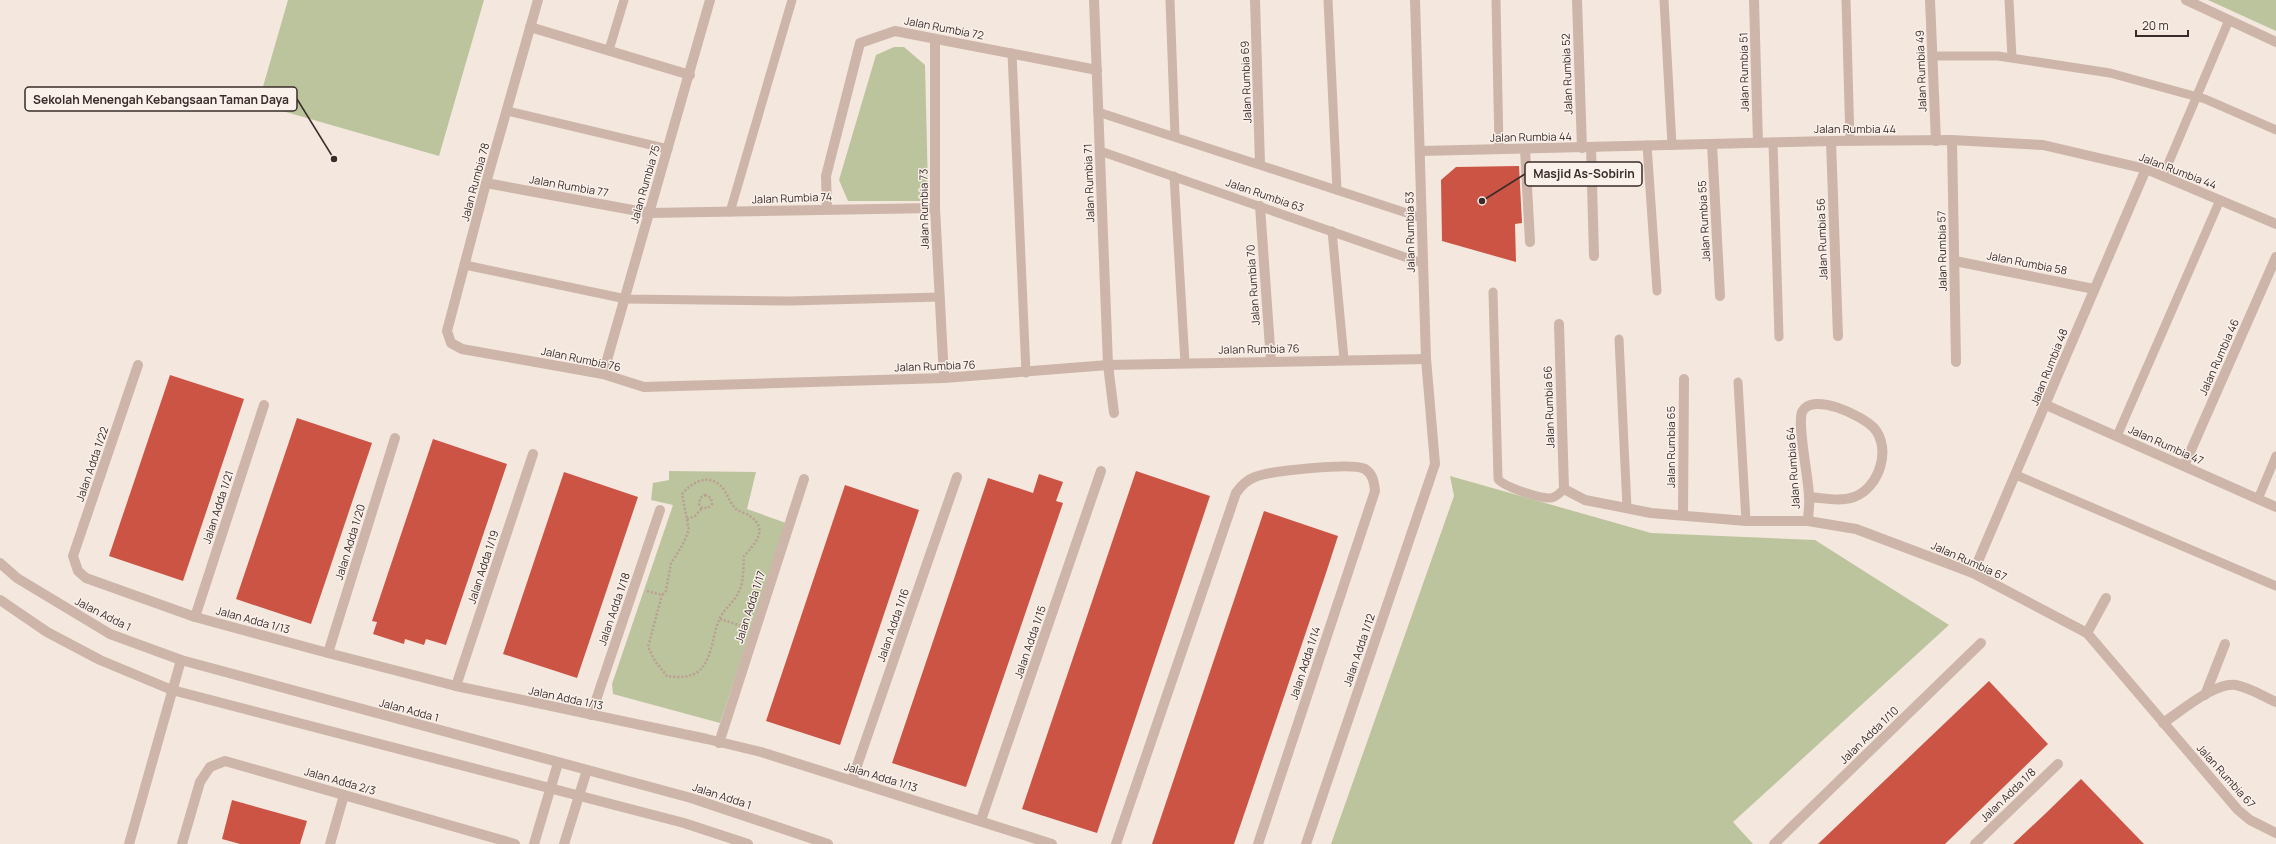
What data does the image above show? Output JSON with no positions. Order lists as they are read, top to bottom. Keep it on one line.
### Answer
{"streets":{"street":["Jalan Rumbia 72","Jalan Rumbia 49","Jalan Rumbia 51","Jalan Rumbia 52","Jalan Rumbia 69","Jalan Rumbia 44","Jalan Rumbia 78","Jalan Rumbia 71","Jalan Rumbia 75","Jalan Rumbia 77","Jalan Rumbia 74","Jalan Rumbia 73","Jalan Rumbia 55","Jalan Rumbia 53","Jalan Rumbia 56","Jalan Rumbia 57","Jalan Rumbia 58","Jalan Rumbia 70","Jalan Rumbia 76","Jalan Rumbia 46","Jalan Rumbia 48","Jalan Rumbia 66","Jalan Rumbia 47","Jalan Rumbia 65","Jalan Adda 1/22","Jalan Rumbia 64","Jalan Adda 1/21","Jalan Adda 1/20","Jalan Rumbia 67","Jalan Adda 1/19","Jalan Adda 1/17","Jalan Adda 1/18","Jalan Adda 1","Jalan Adda 1/13","Jalan Adda 1/16","Jalan Adda 1/15","Jalan Adda 1/12","Jalan Adda 1/14","Jalan Adda 1/10","Jalan Adda 2/3","Jalan Adda 1/8"],"lane":["Jalan Rumbia 63"]},"crossings":[["Jalan Rumbia 72","Jalan Rumbia 71"],["Jalan Rumbia 72","Jalan Rumbia 74"],["Jalan Rumbia 72","Jalan Rumbia 73"],["Jalan Rumbia 49","Jalan Rumbia 44"],["Jalan Rumbia 51","Jalan Rumbia 44"],["Jalan Rumbia 52","Jalan Rumbia 44"],["Jalan Rumbia 44","Jalan Rumbia 55"],["Jalan Rumbia 44","Jalan Rumbia 53"],["Jalan Rumbia 44","Jalan Rumbia 56"],["Jalan Rumbia 44","Jalan Rumbia 57"],["Jalan Rumbia 44","Jalan Rumbia 48"],["Jalan Rumbia 78","Jalan Rumbia 77"],["Jalan Rumbia 78","Jalan Rumbia 76"],["Jalan Rumbia 71","Jalan Rumbia 63"],["Jalan Rumbia 71","Jalan Rumbia 76"],["Jalan Rumbia 75","Jalan Rumbia 77"],["Jalan Rumbia 75","Jalan Rumbia 74"],["Jalan Rumbia 75","Jalan Rumbia 76"],["Jalan Rumbia 77","Jalan Rumbia 74"],["Jalan Rumbia 63","Jalan Rumbia 53"],["Jalan Rumbia 63","Jalan Rumbia 70"],["Jalan Rumbia 74","Jalan Rumbia 73"],["Jalan Rumbia 73","Jalan Rumbia 76"],["Jalan Rumbia 53","Jalan Rumbia 76"],["Jalan Rumbia 53","Jalan Adda 1/12"],["Jalan Rumbia 57","Jalan Rumbia 58"],["Jalan Rumbia 58","Jalan Rumbia 48"],["Jalan Rumbia 70","Jalan Rumbia 76"],["Jalan Rumbia 46","Jalan Rumbia 47"],["Jalan Rumbia 48","Jalan Rumbia 47"],["Jalan Rumbia 48","Jalan Rumbia 67"],["Jalan Rumbia 66","Jalan Rumbia 67"],["Jalan Rumbia 65","Jalan Rumbia 67"],["Jalan Adda 1/22","Jalan Adda 1/13"],["Jalan Rumbia 64","Jalan Rumbia 67"],["Jalan Adda 1/21","Jalan Adda 1/13"],["Jalan Adda 1/20","Jalan Adda 1/13"],["Jalan Adda 1/19","Jalan Adda 1/13"],["Jalan Adda 1/17","Jalan Adda 1/13"],["Jalan Adda 1/18","Jalan Adda 1/13"],["Jalan Adda 1/13","Jalan Adda 1/16"],["Jalan Adda 1/13","Jalan Adda 1/15"]],"places":["Sekolah Menengah Kebangsaan Taman Daya","Masjid As-Sobirin"],"scale_bar":"20 m"}
